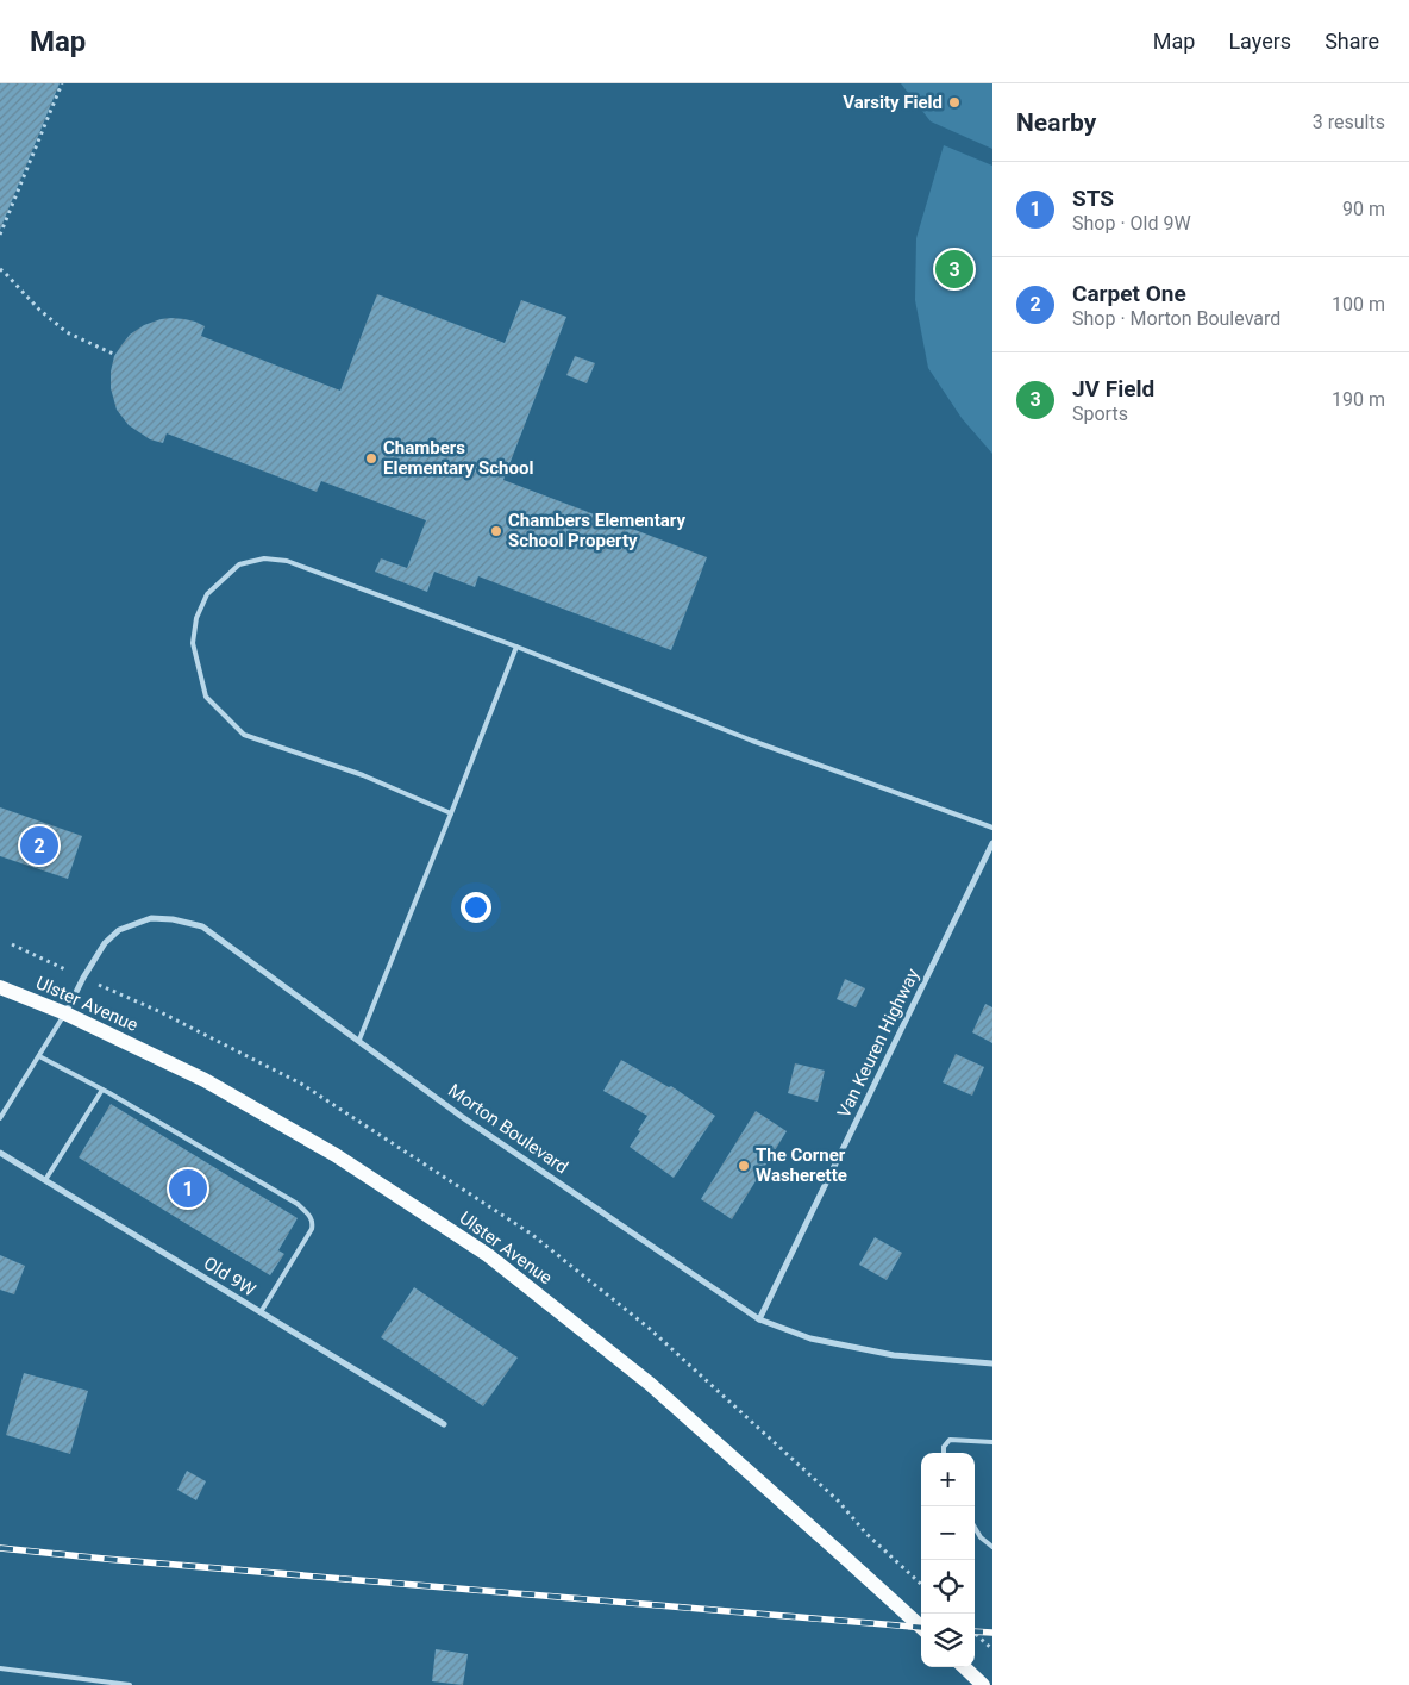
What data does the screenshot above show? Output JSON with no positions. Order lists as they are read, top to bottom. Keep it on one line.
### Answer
{"streets":{"main road":["Ulster Avenue"],"street":["Van Keuren Highway","Morton Boulevard","Old 9W"]},"crossings":[["Ulster Avenue","Morton Boulevard"],["Van Keuren Highway","Morton Boulevard"]],"places":["Varsity Field","Chambers Elementary School","Chambers Elementary School Property","The Corner Washerette"],"page":{"header":"Map","nav":["Map","Layers","Share"],"heading":["Nearby","3 results"],"list":[{"mark":"1","name":"STS","note":"Shop · Old 9W","value":"90 m"},{"mark":"2","name":"Carpet One","note":"Shop · Morton Boulevard","value":"100 m"},{"mark":"3","name":"JV Field","note":"Sports","value":"190 m"}],"pins":["3","2","1"],"map_buttons":["+","−"]}}
